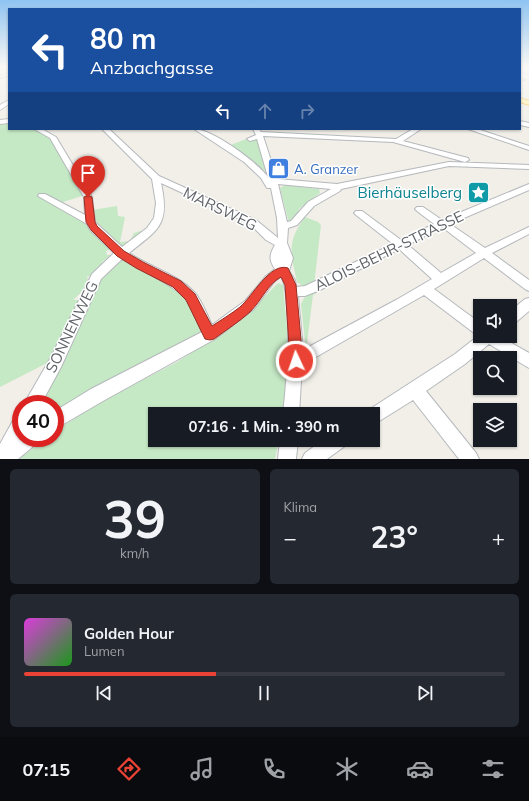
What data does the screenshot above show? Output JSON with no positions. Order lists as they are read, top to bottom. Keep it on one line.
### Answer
{"streets":{"street":["MARSWEG","ALOIS-BEHR-STRASSE","SONNENWEG"]},"crossings":[["MARSWEG","SONNENWEG"]],"places":{"shop":["A. Granzer"],"place":["Bierhäuselberg"]},"page":{"turn":["80 m","Anzbachgasse"],"limit":"40","trip":"07:16 · 1 Min. · 390 m","tile":[["39","km/h"],"Klima"],"heat":["−","23°","+"],"song":["Golden Hour","Lumen"],"tabs":"07:15"}}
